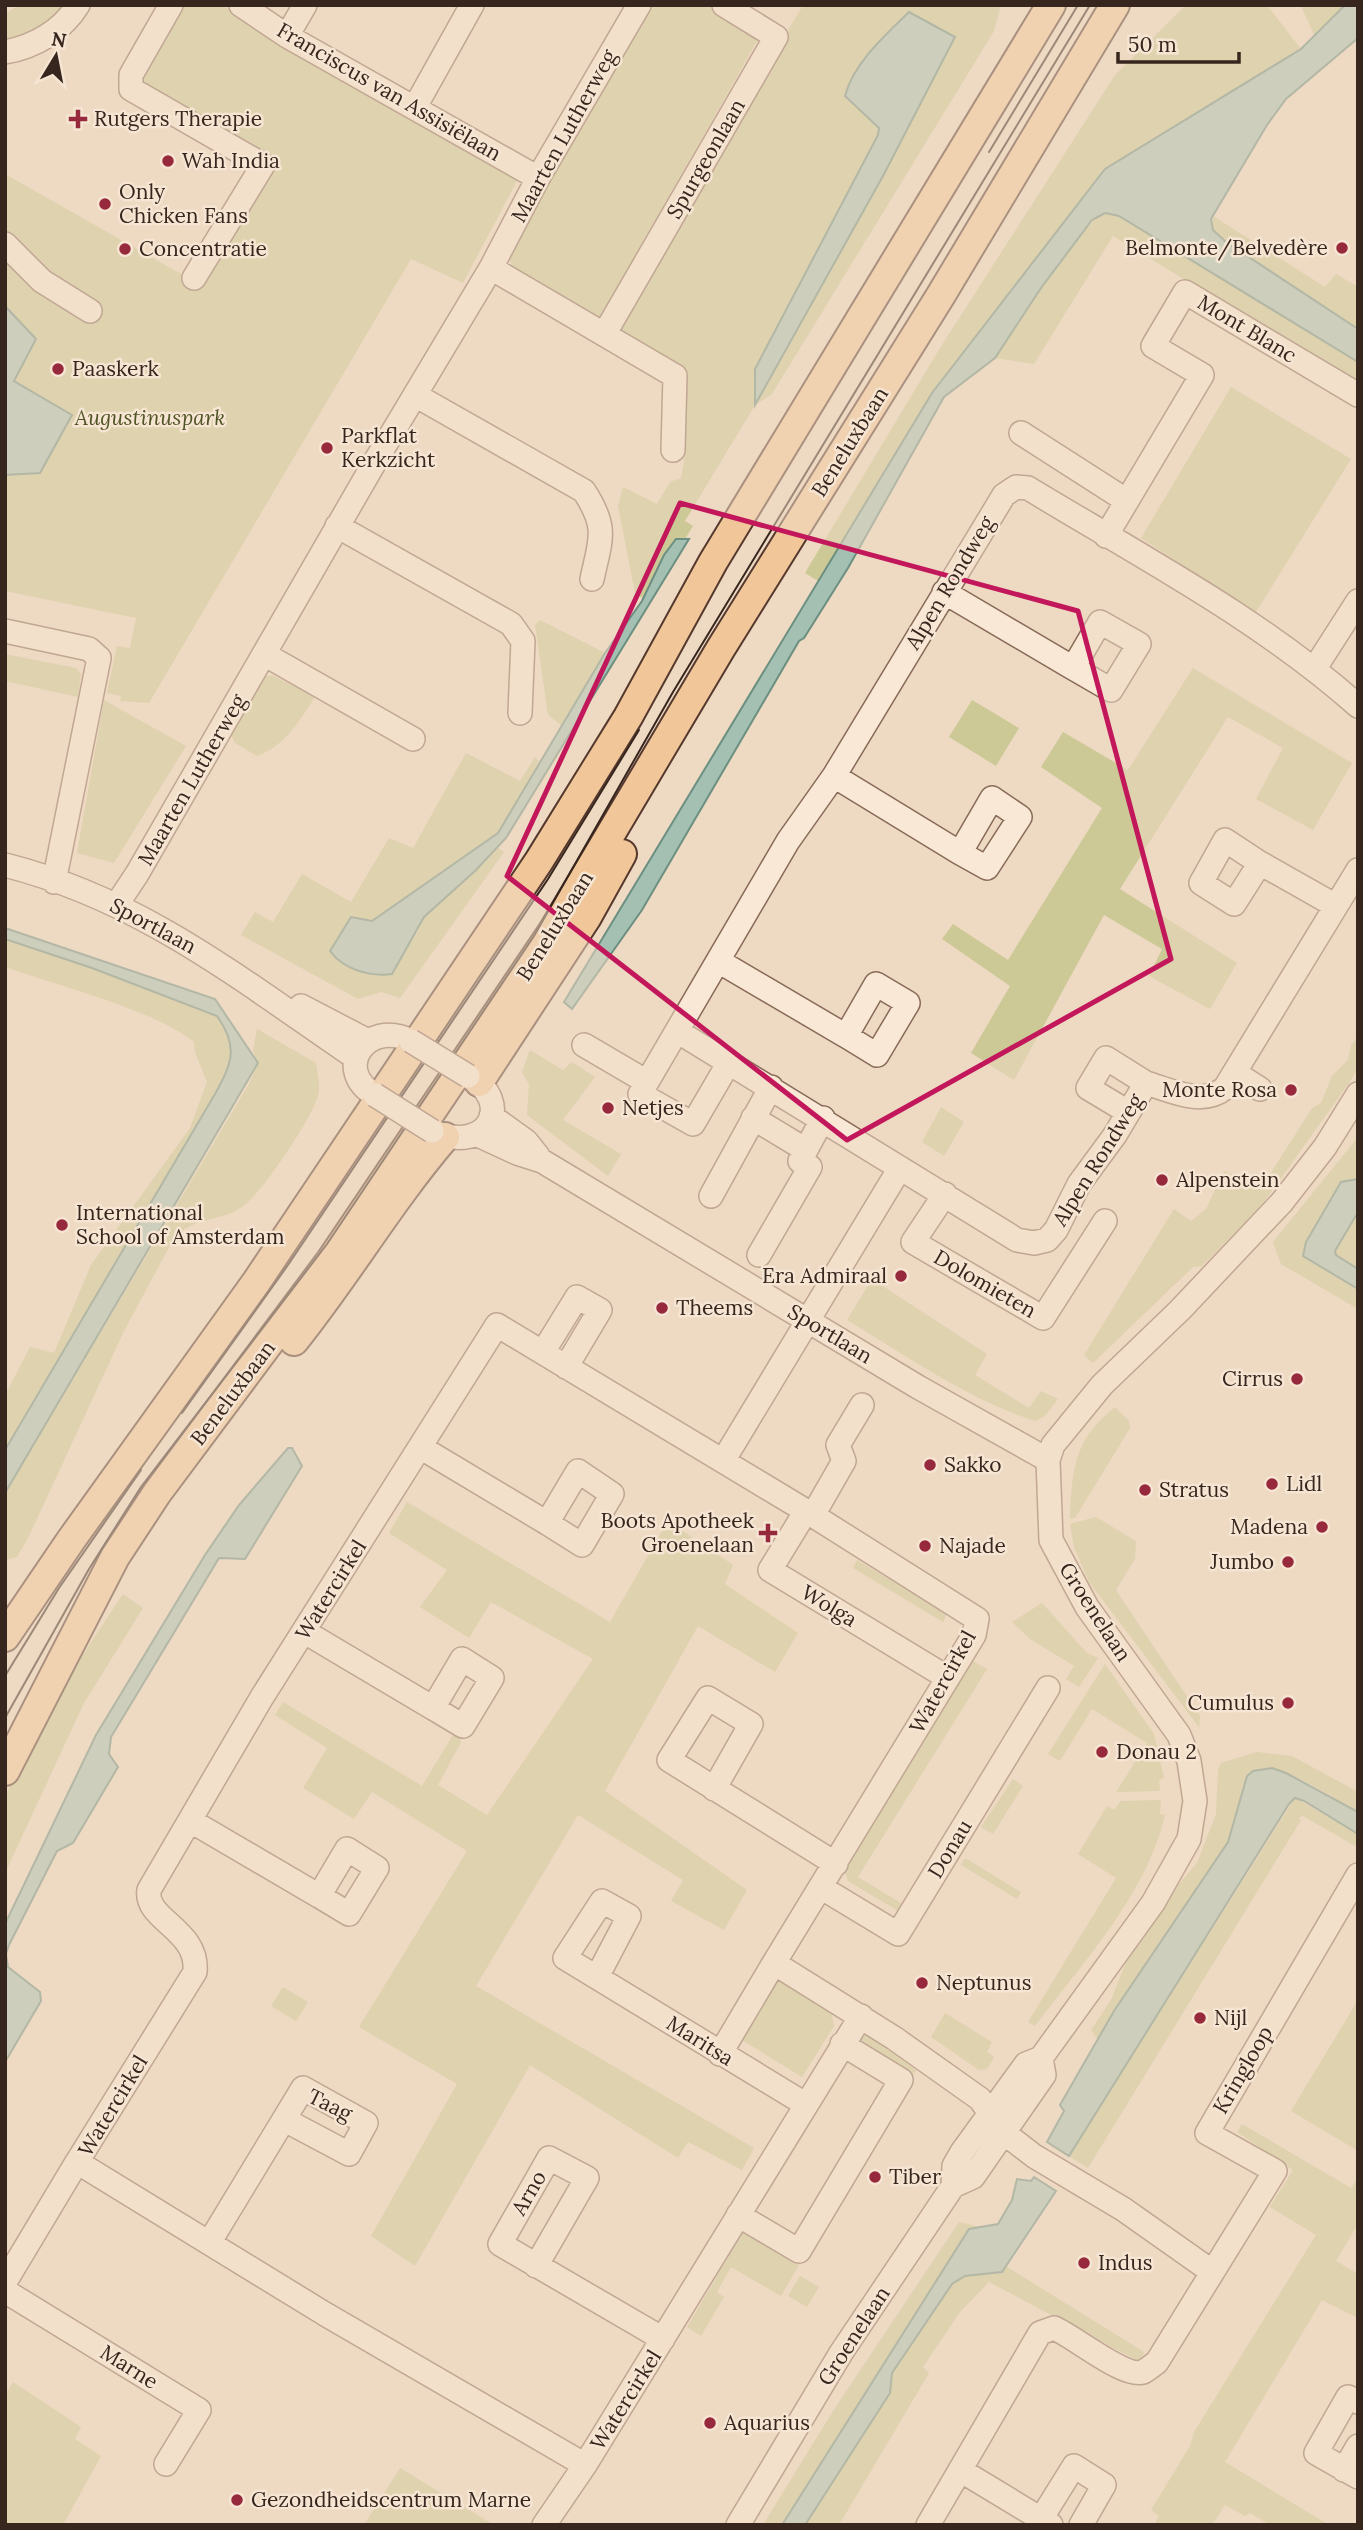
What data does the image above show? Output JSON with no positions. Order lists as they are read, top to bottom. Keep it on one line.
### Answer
{"streets":{"main road":["Beneluxbaan"],"street":["Franciscus van Assisiëlaan","Maarten Lutherweg","Spurgeonlaan","Mont Blanc","Alpen Rondweg","Sportlaan","Dolomieten","Watercirkel","Wolga","Groenelaan","Donau","Maritsa","Kringloop","Taag","Marne"]},"crossings":[["Franciscus van Assisiëlaan","Maarten Lutherweg"],["Maarten Lutherweg","Sportlaan"],["Mont Blanc","Alpen Rondweg"],["Alpen Rondweg","Dolomieten"],["Sportlaan","Groenelaan"],["Watercirkel","Wolga"],["Watercirkel","Donau"],["Watercirkel","Maritsa"],["Watercirkel","Taag"]],"parks":["Augustinuspark"],"places":{"health":["Rutgers Therapie","Boots Apotheek Groenelaan"],"other":["Wah India","Only Chicken Fans","Belmonte/Belvedère","Concentratie","Paaskerk","Parkflat Kerkzicht","Monte Rosa","Netjes","Alpenstein","International School of Amsterdam","Era Admiraal","Theems","Cirrus","Sakko","Lidl","Stratus","Madena","Najade","Jumbo","Cumulus","Donau 2","Neptunus","Nijl","Tiber","Indus","Aquarius","Gezondheidscentrum Marne"]},"scale_bar":"50 m","north":"top"}
